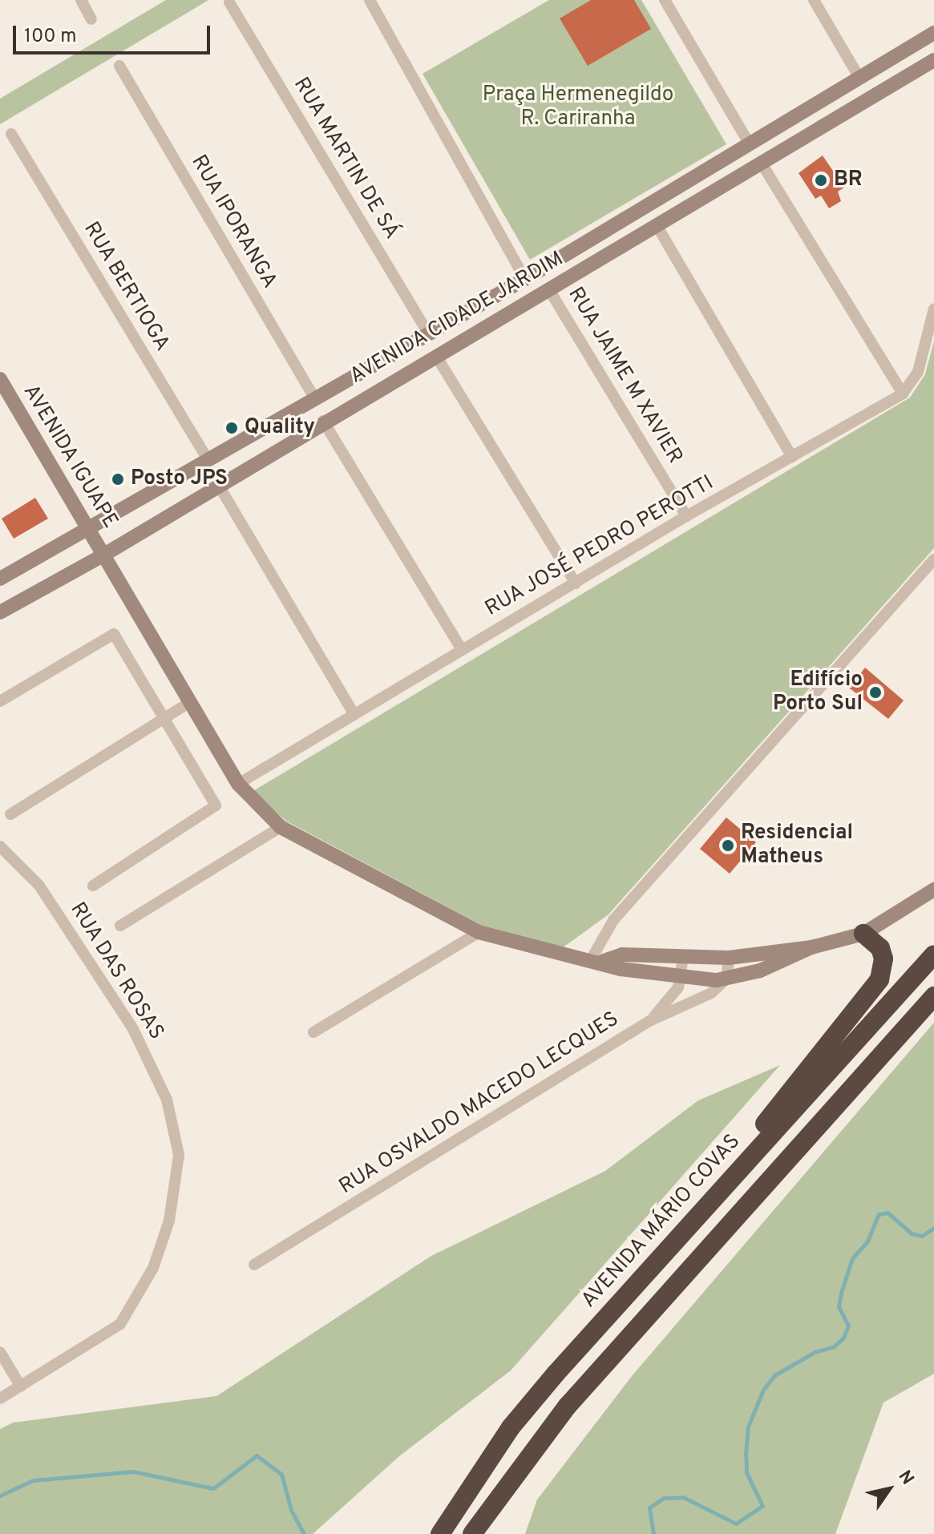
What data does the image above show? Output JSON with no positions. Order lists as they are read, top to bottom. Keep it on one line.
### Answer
{"streets":{"highway":["AVENIDA MÁRIO COVAS"],"main road":["AVENIDA CIDADE JARDIM","AVENIDA IGUAPE"],"street":["RUA MARTIN DE SÁ","RUA IPORANGA","RUA BERTIOGA","RUA JAIME M XAVIER","RUA JOSÉ PEDRO PEROTTI","RUA DAS ROSAS","RUA OSVALDO MACEDO LECQUES"]},"crossings":[["RUA MARTIN DE SÁ","AVENIDA CIDADE JARDIM"],["RUA IPORANGA","AVENIDA CIDADE JARDIM"],["RUA BERTIOGA","AVENIDA CIDADE JARDIM"],["AVENIDA CIDADE JARDIM","RUA JAIME M XAVIER"],["AVENIDA CIDADE JARDIM","AVENIDA IGUAPE"],["RUA JAIME M XAVIER","RUA JOSÉ PEDRO PEROTTI"],["AVENIDA IGUAPE","RUA JOSÉ PEDRO PEROTTI"],["AVENIDA IGUAPE","RUA OSVALDO MACEDO LECQUES"]],"parks":["Praça Hermenegildo R. Cariranha"],"places":["BR","Quality","Posto JPS","Edifício Porto Sul","Residencial Matheus"],"scale_bar":"100 m","north":"top right"}
